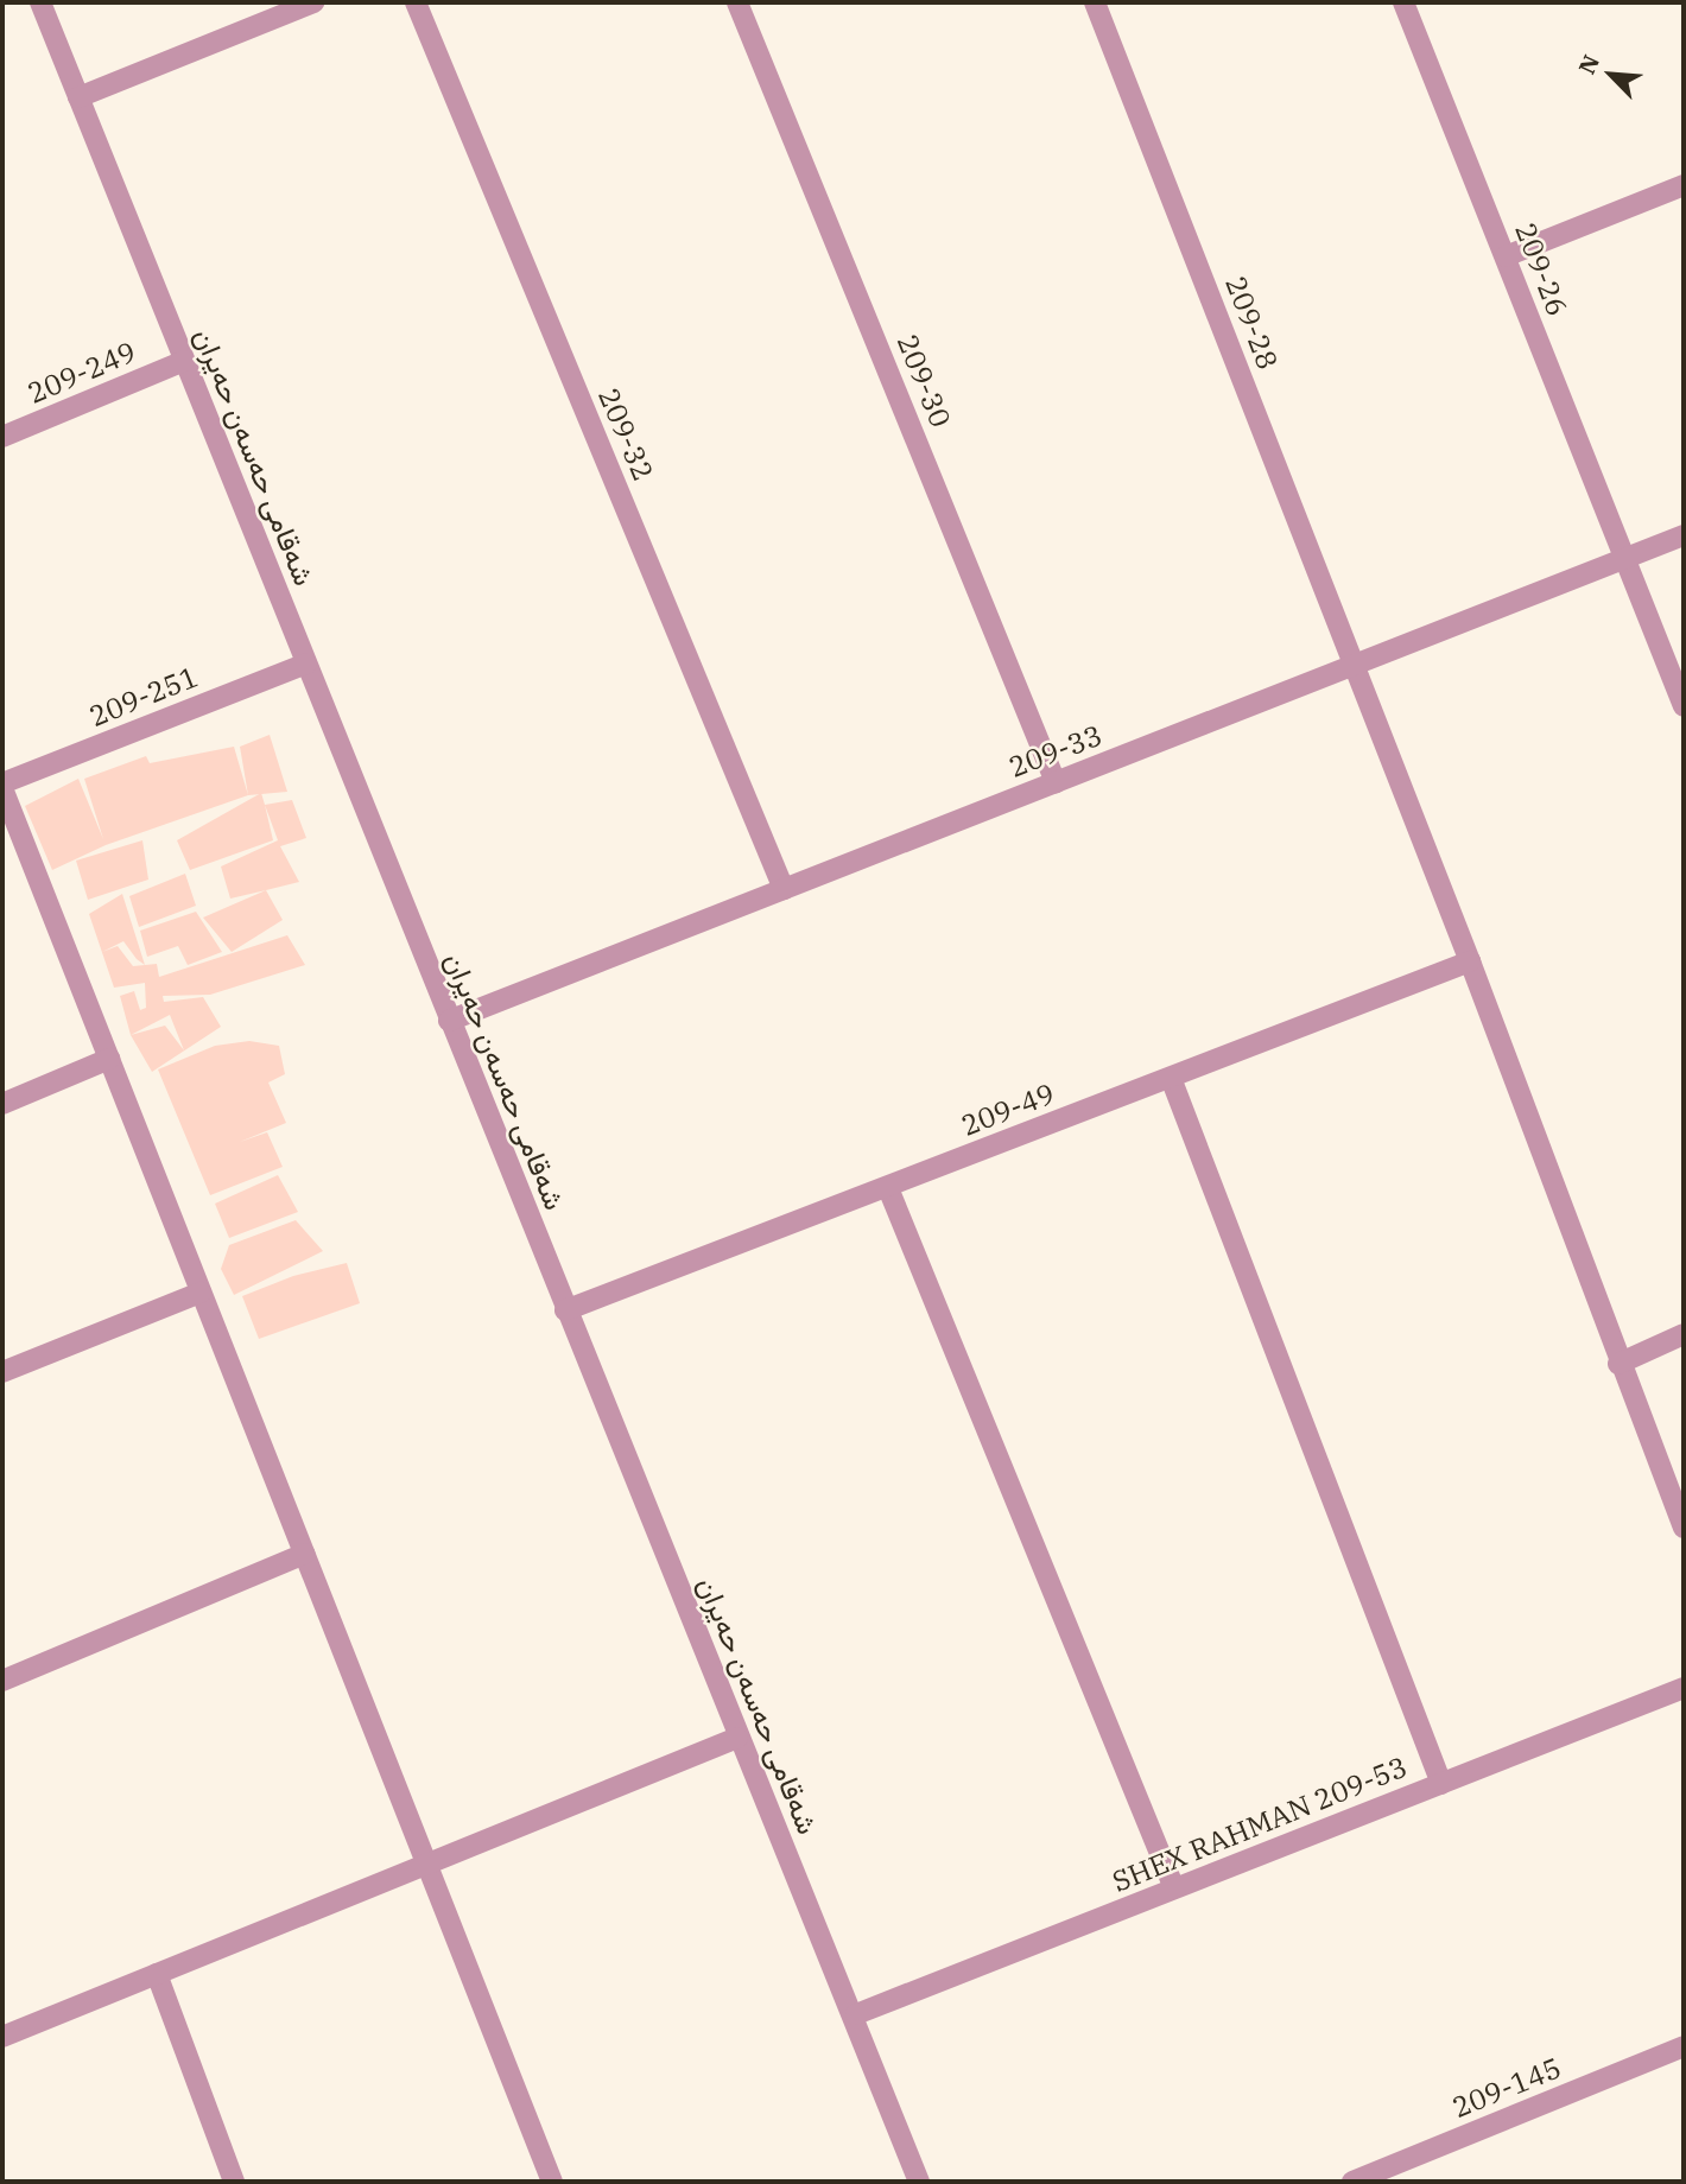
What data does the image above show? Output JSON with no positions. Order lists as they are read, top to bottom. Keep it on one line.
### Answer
{"streets":{"street":["209-26","209-28","209-249","209-30","209-32","شەقامی حەسەن حەیران","209-251","209-33","209-49","SHEX RAHMAN 209-53","209-145"]},"crossings":[["209-26","209-33"],["209-28","209-33"],["209-28","209-49"],["209-249","شەقامی حەسەن حەیران"],["209-30","209-33"],["209-32","209-33"],["شەقامی حەسەن حەیران","209-251"],["شەقامی حەسەن حەیران","209-33"],["شەقامی حەسەن حەیران","209-49"],["شەقامی حەسەن حەیران","SHEX RAHMAN 209-53"]],"north":"top left"}
